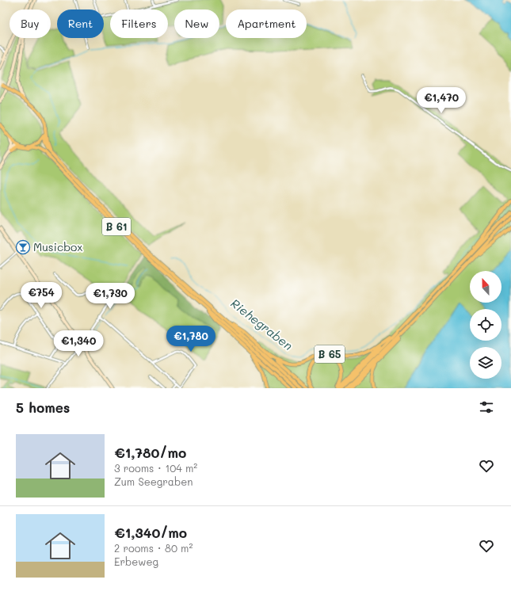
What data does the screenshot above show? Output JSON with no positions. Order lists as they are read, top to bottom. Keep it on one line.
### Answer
{"streets":{"highway":["B 61","B 65"]},"crossings":[["B 61","B 65"]],"water":["Riehegraben"],"places":{"bar":["Musicbox"]},"north":"top","page":{"chip":["Buy","Rent","Filters","New","Apartment"],"price":["€1,470","€754","€1,730","€1,780","€1,340"],"heading":"5 homes","list":[{"name":"€1,780/mo","note":"3 rooms · 104 m² · Zum Seegraben"},{"name":"€1,340/mo","note":"2 rooms · 80 m² · Erbeweg"}]}}
